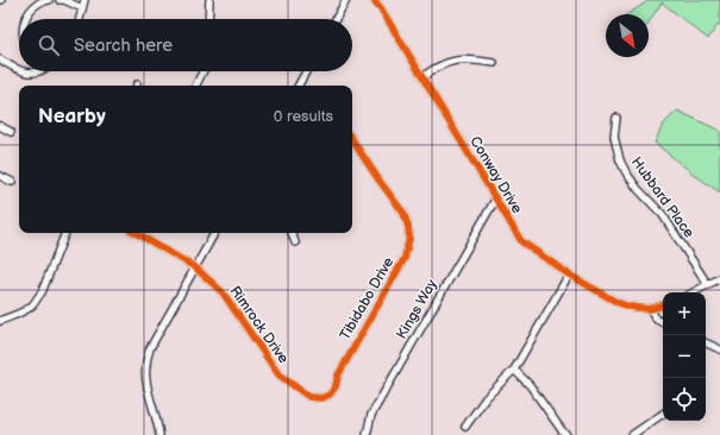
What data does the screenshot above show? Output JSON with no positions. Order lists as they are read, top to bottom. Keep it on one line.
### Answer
{"streets":{"street":["Conway Drive","Hubbard Place","Tibidabo Drive","Kings Way","Rimrock Drive"]},"crossings":[["Conway Drive","Kings Way"],["Tibidabo Drive","Rimrock Drive"]],"north":"bottom right","page":{"search":"Search here","heading":["Nearby","0 results"],"map_buttons":["+","−"]}}
